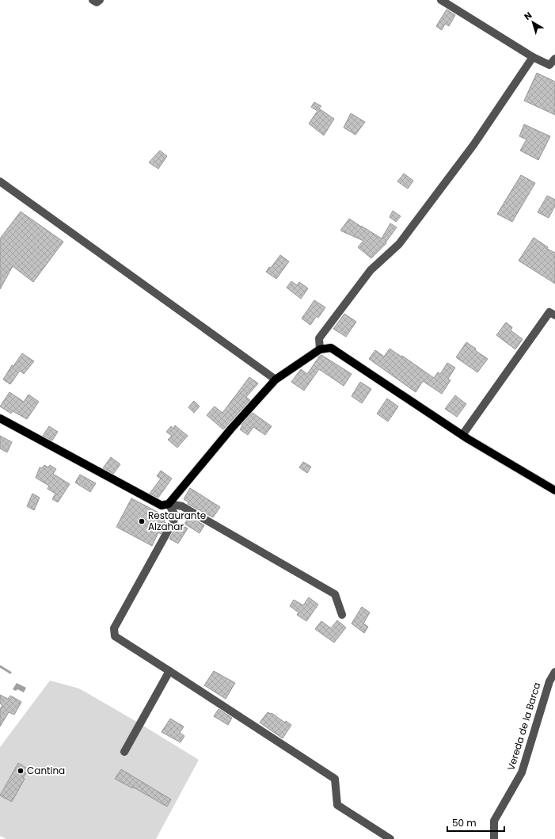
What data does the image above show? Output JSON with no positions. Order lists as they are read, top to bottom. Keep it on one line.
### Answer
{"streets":{"street":["Vereda de la Barca"]},"places":["Restaurante Alzahar","Cantina"],"scale_bar":"50 m","north":"top left"}
